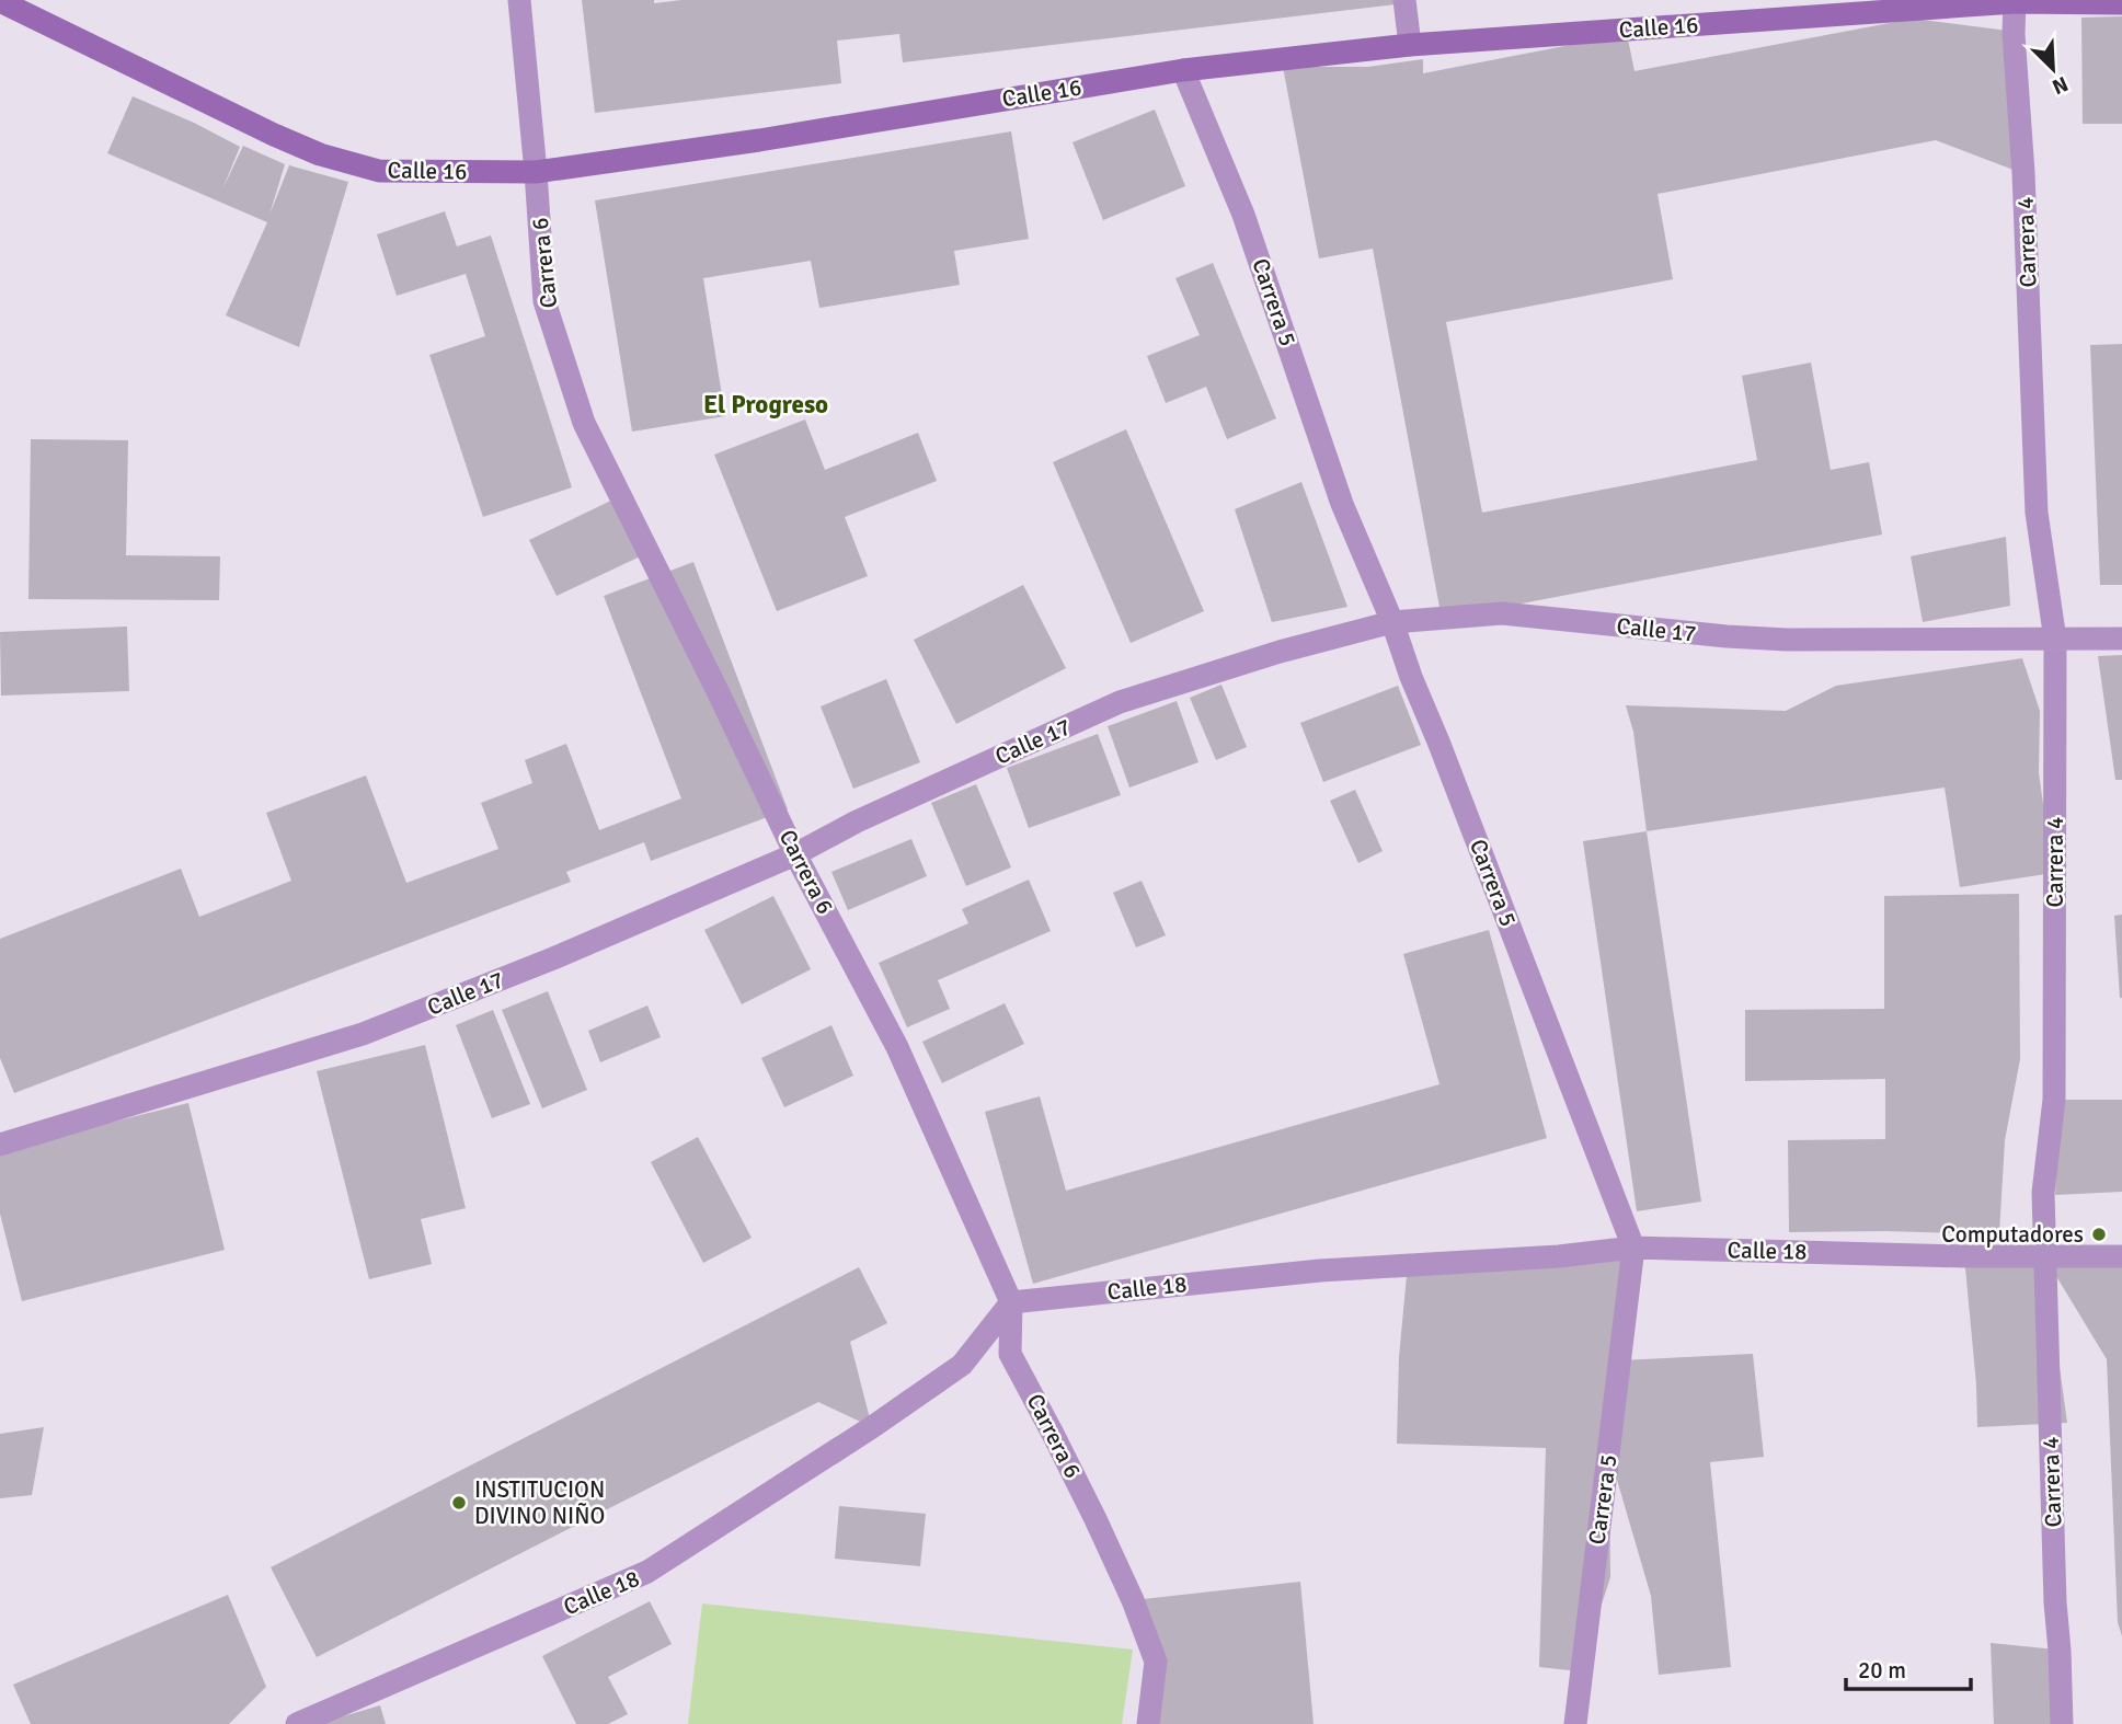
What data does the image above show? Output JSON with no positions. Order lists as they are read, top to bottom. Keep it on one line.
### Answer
{"streets":{"street":["Calle 16","Carrera 4","Carrera 6","Carrera 5","Calle 17","Calle 18"]},"crossings":[["Calle 16","Carrera 4"],["Calle 16","Carrera 6"],["Calle 16","Carrera 5"],["Carrera 4","Calle 17"],["Carrera 4","Calle 18"],["Carrera 6","Calle 17"],["Carrera 6","Calle 18"],["Carrera 5","Calle 17"],["Carrera 5","Calle 18"]],"districts":["El Progreso"],"places":["Computadores","INSTITUCION DIVINO NIÑO"],"scale_bar":"20 m","north":"bottom right"}
